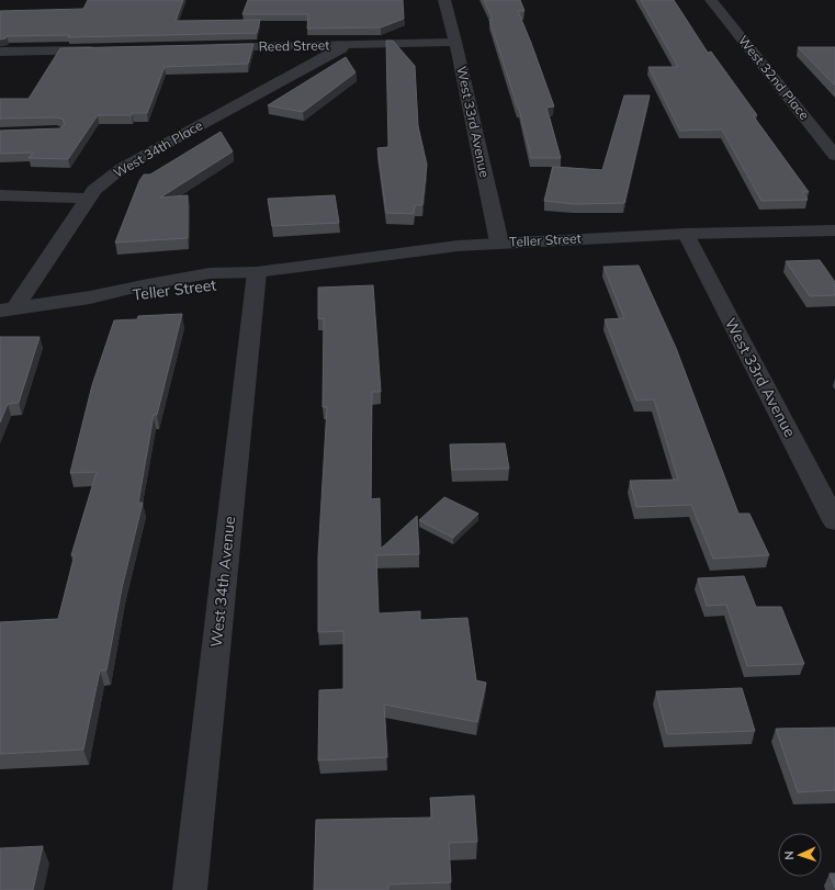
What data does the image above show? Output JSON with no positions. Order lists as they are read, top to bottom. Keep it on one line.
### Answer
{"streets":{"street":["Reed Street","West 32nd Place","West 33rd Avenue","West 34th Place","Teller Street","West 34th Avenue"]},"crossings":[["Reed Street","West 33rd Avenue"],["Reed Street","West 34th Place"],["West 33rd Avenue","Teller Street"],["West 34th Place","Teller Street"],["Teller Street","West 34th Avenue"]],"north":"left"}
